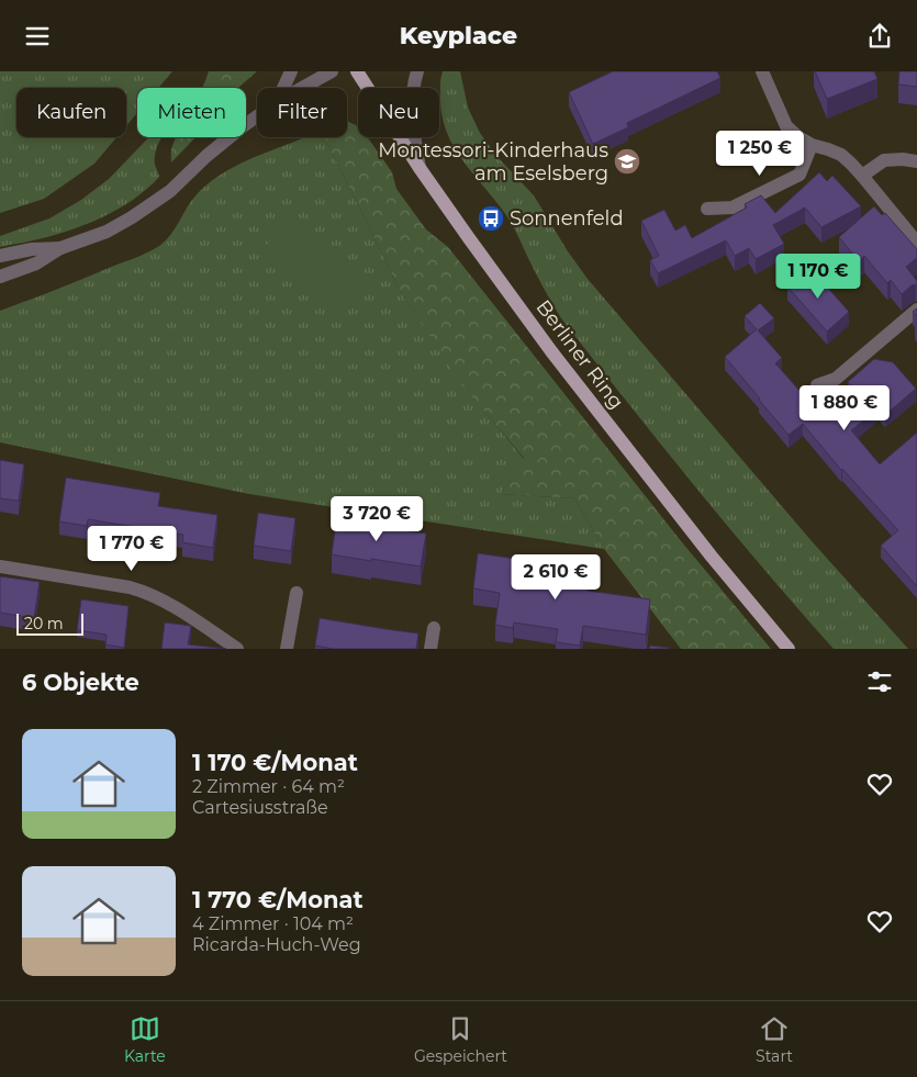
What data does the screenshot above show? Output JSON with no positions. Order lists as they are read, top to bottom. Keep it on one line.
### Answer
{"streets":{"main road":["Berliner Ring"]},"places":{"school or university":["Montessori-Kinderhaus am Eselsberg"],"bus stop":["Sonnenfeld"]},"scale_bar":"20 m","page":{"header":"Keyplace","chip":["Kaufen","Mieten","Filter","Neu"],"price":["1 250 €","1 170 €","1 880 €","3 720 €","1 770 €","2 610 €"],"scale":"20 m","heading":"6 Objekte","list":[{"name":"1 170 €/Monat","note":"2 Zimmer · 64 m² · Cartesiusstraße"},{"name":"1 770 €/Monat","note":"4 Zimmer · 104 m² · Ricarda-Huch-Weg"}],"tabs":["Karte","Gespeichert","Start"]}}
